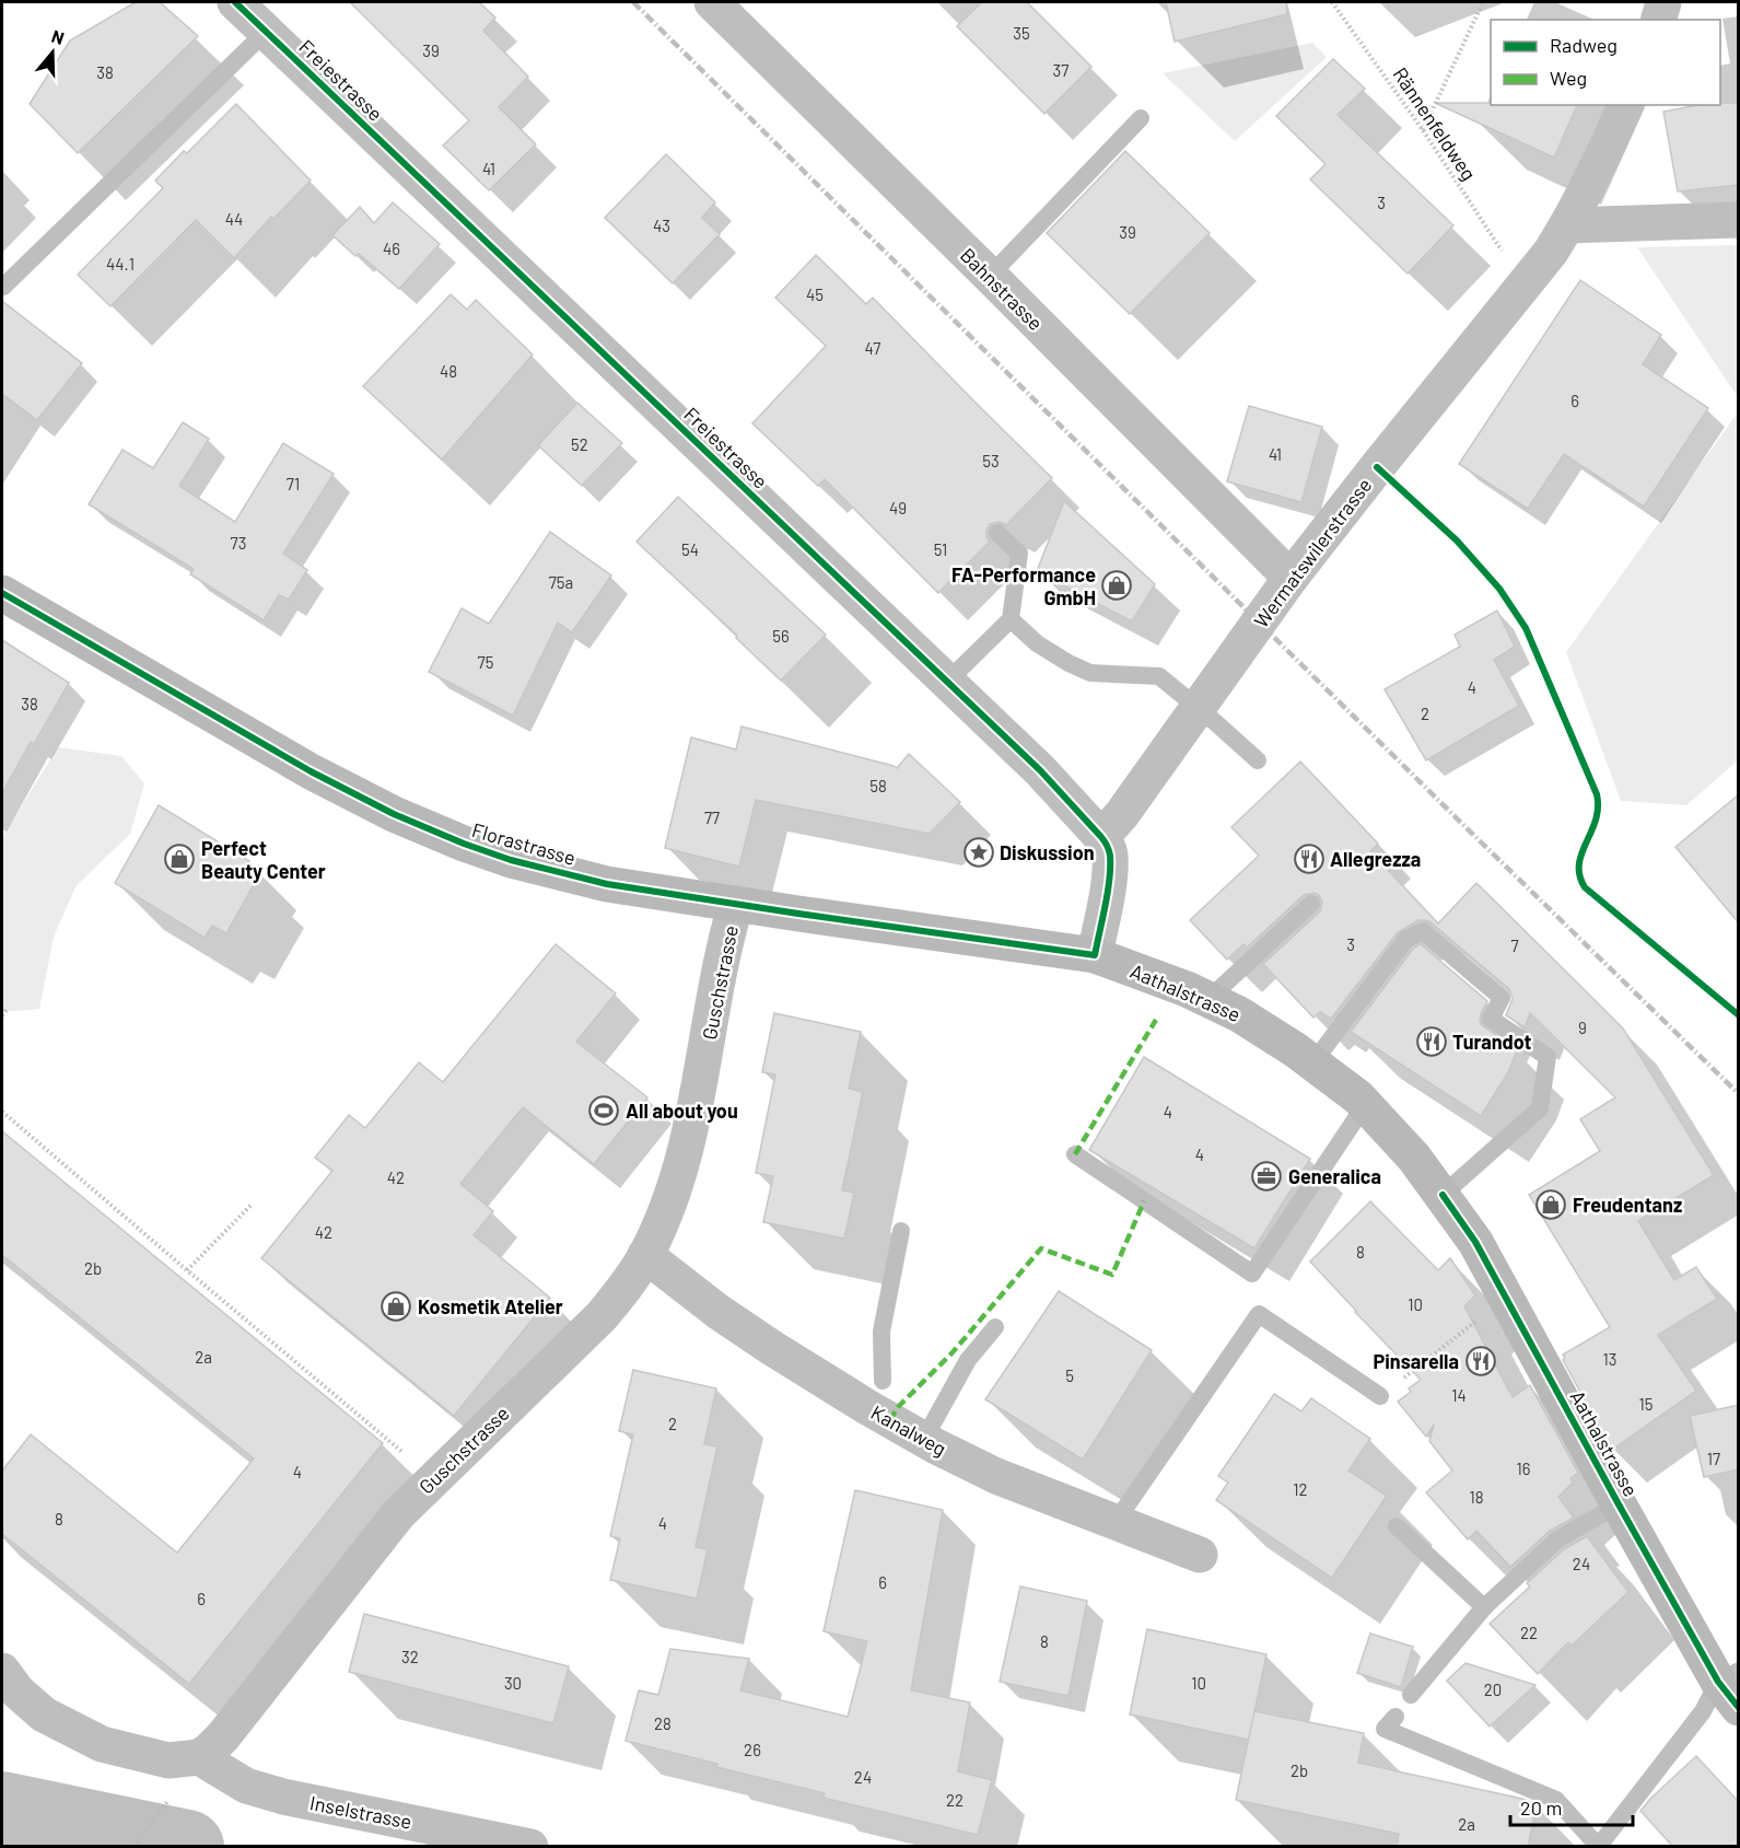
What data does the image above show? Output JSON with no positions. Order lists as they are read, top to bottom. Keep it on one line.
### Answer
{"streets":{"main road":["Florastrasse","Aathalstrasse"],"street":["Freiestrasse","Bahnstrasse","Wermatswilerstrasse","Guschstrasse","Kanalweg","Inselstrasse"],"path":["Rännenfeldweg"]},"crossings":[["Freiestrasse","Wermatswilerstrasse"],["Freiestrasse","Florastrasse"],["Freiestrasse","Aathalstrasse"],["Bahnstrasse","Wermatswilerstrasse"],["Florastrasse","Guschstrasse"],["Florastrasse","Aathalstrasse"],["Guschstrasse","Kanalweg"],["Guschstrasse","Inselstrasse"]],"places":{"shop":["FA-Performance GmbH","Perfect Beauty Center","Freudentanz","Kosmetik Atelier"],"place":["Diskussion"],"restaurant":["Allegrezza","Turandot","Pinsarella"],"sports":["All about you"],"office":["Generalica"]},"house_numbers":["35","39","37","38","41","3","44","43","39","46","44.1","45","47","48","6","52","41","53","71","49","73","54","51","75a","56","75","4","38","2","58","77","3","7","9","4","4","42","42","8","2b","10","2a","13","5","14","15","2","17","16","4","12","18","8","4","24","6","6","22","8","32","30","10","20","28","26","2b","24","22","2a"],"legend":["Radweg","Weg"],"scale_bar":"20 m","north":"top"}
